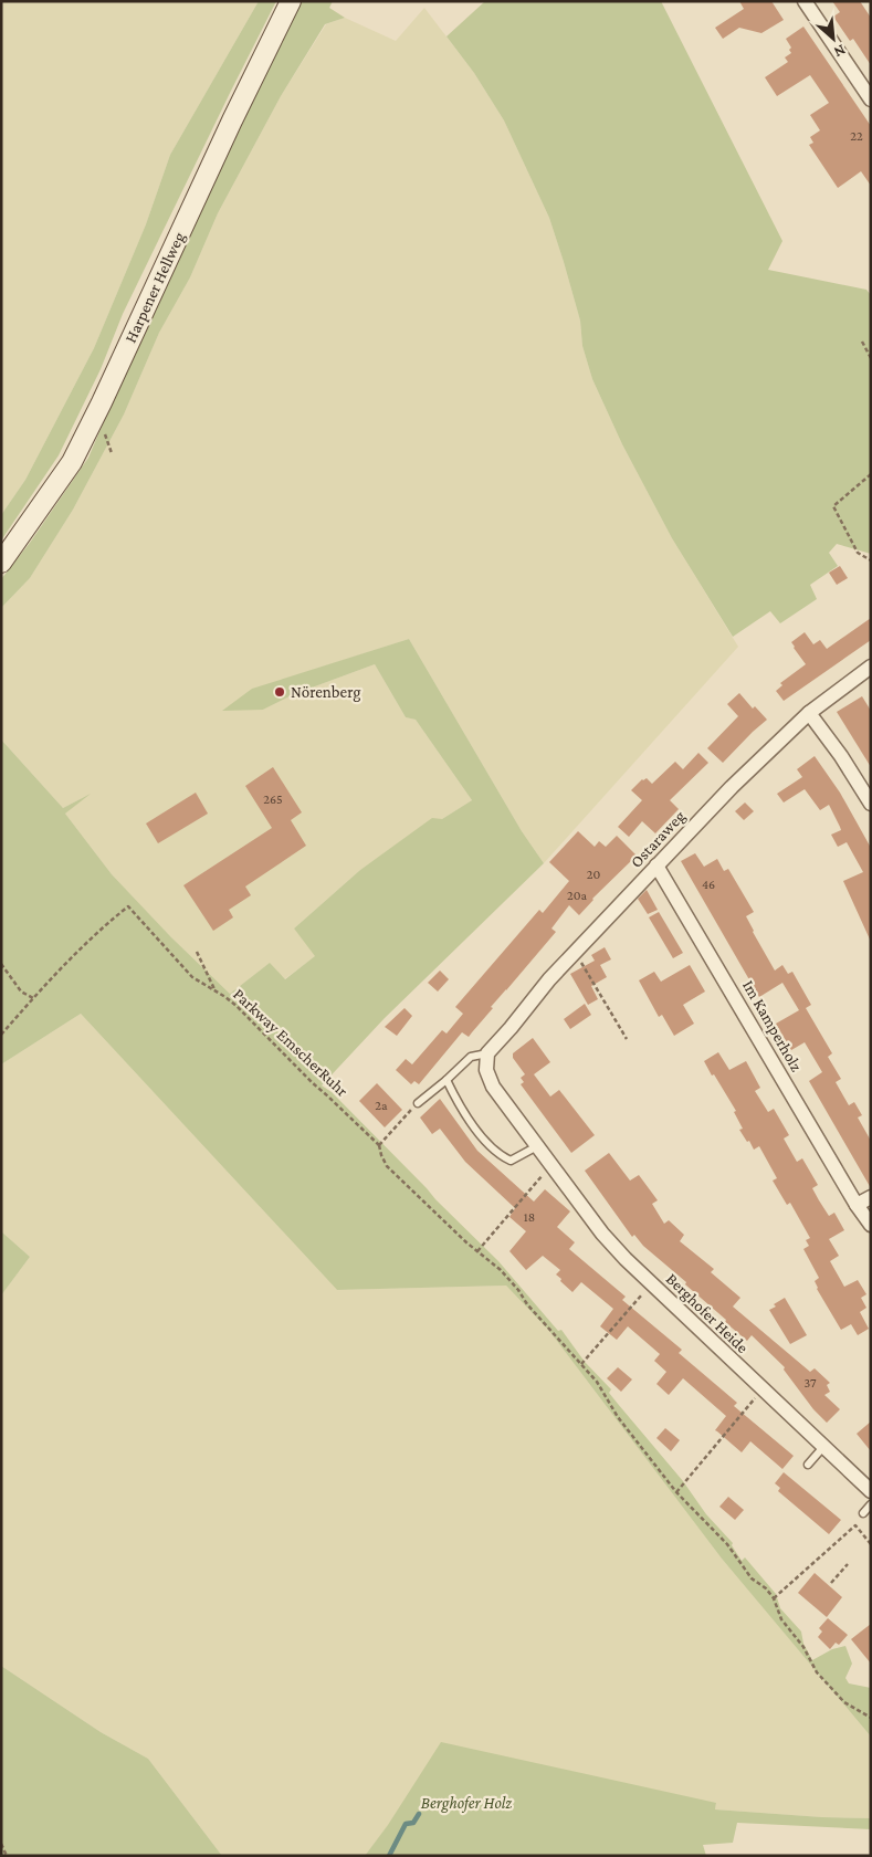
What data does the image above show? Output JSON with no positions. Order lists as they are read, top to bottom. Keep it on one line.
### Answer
{"streets":{"street":["Harpener Hellweg","Ostaraweg","Im Kamperholz","Berghofer Heide"],"path":["Parkway EmscherRuhr"]},"crossings":[["Ostaraweg","Im Kamperholz"],["Ostaraweg","Berghofer Heide"]],"parks":["Berghofer Holz"],"places":["Nörenberg"],"house_numbers":["22","265","20","46","20a","2a","18","37"],"north":"bottom right"}
